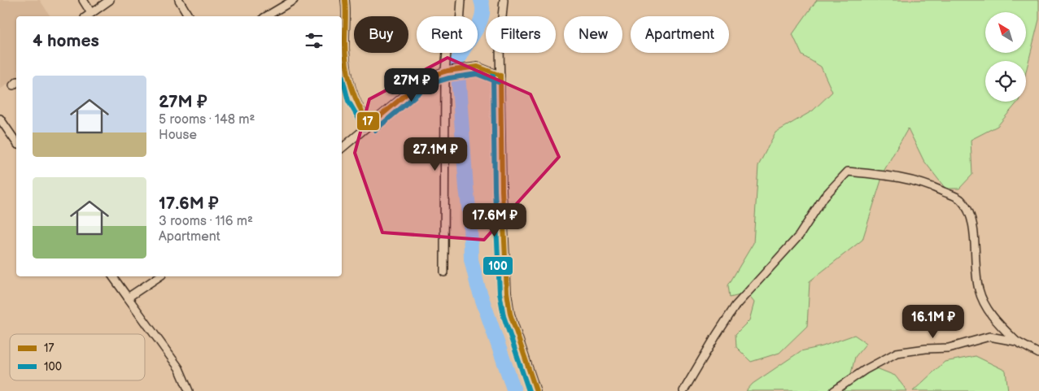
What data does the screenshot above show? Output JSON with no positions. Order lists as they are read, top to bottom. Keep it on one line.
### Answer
{"lines":["transit line 17","transit line 100"],"legend":["17","100"],"north":"top left","page":{"chip":["Buy","Rent","Filters","New","Apartment"],"heading":"4 homes","list":[{"name":"27M ₽","note":"5 rooms · 148 m² · House"},{"name":"17.6M ₽","note":"3 rooms · 116 m² · Apartment"}],"price":["27M ₽","27.1M ₽","17.6M ₽","16.1M ₽"]}}
